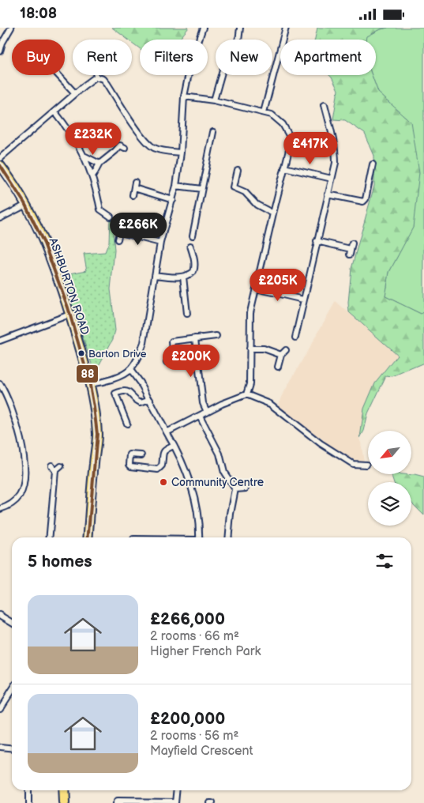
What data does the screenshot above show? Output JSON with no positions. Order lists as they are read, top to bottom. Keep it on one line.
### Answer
{"streets":{"main road":["ASHBURTON ROAD"]},"places":["Barton Drive","Community Centre"],"lines":["transit line 88"],"north":"bottom left","page":{"status":"18:08","chip":["Buy","Rent","Filters","New","Apartment"],"price":["£232K","£417K","£266K","£205K","£200K"],"heading":"5 homes","list":[{"name":"£266,000","note":"2 rooms · 66 m² · Higher French Park"},{"name":"£200,000","note":"2 rooms · 56 m² · Mayfield Crescent"}]}}
